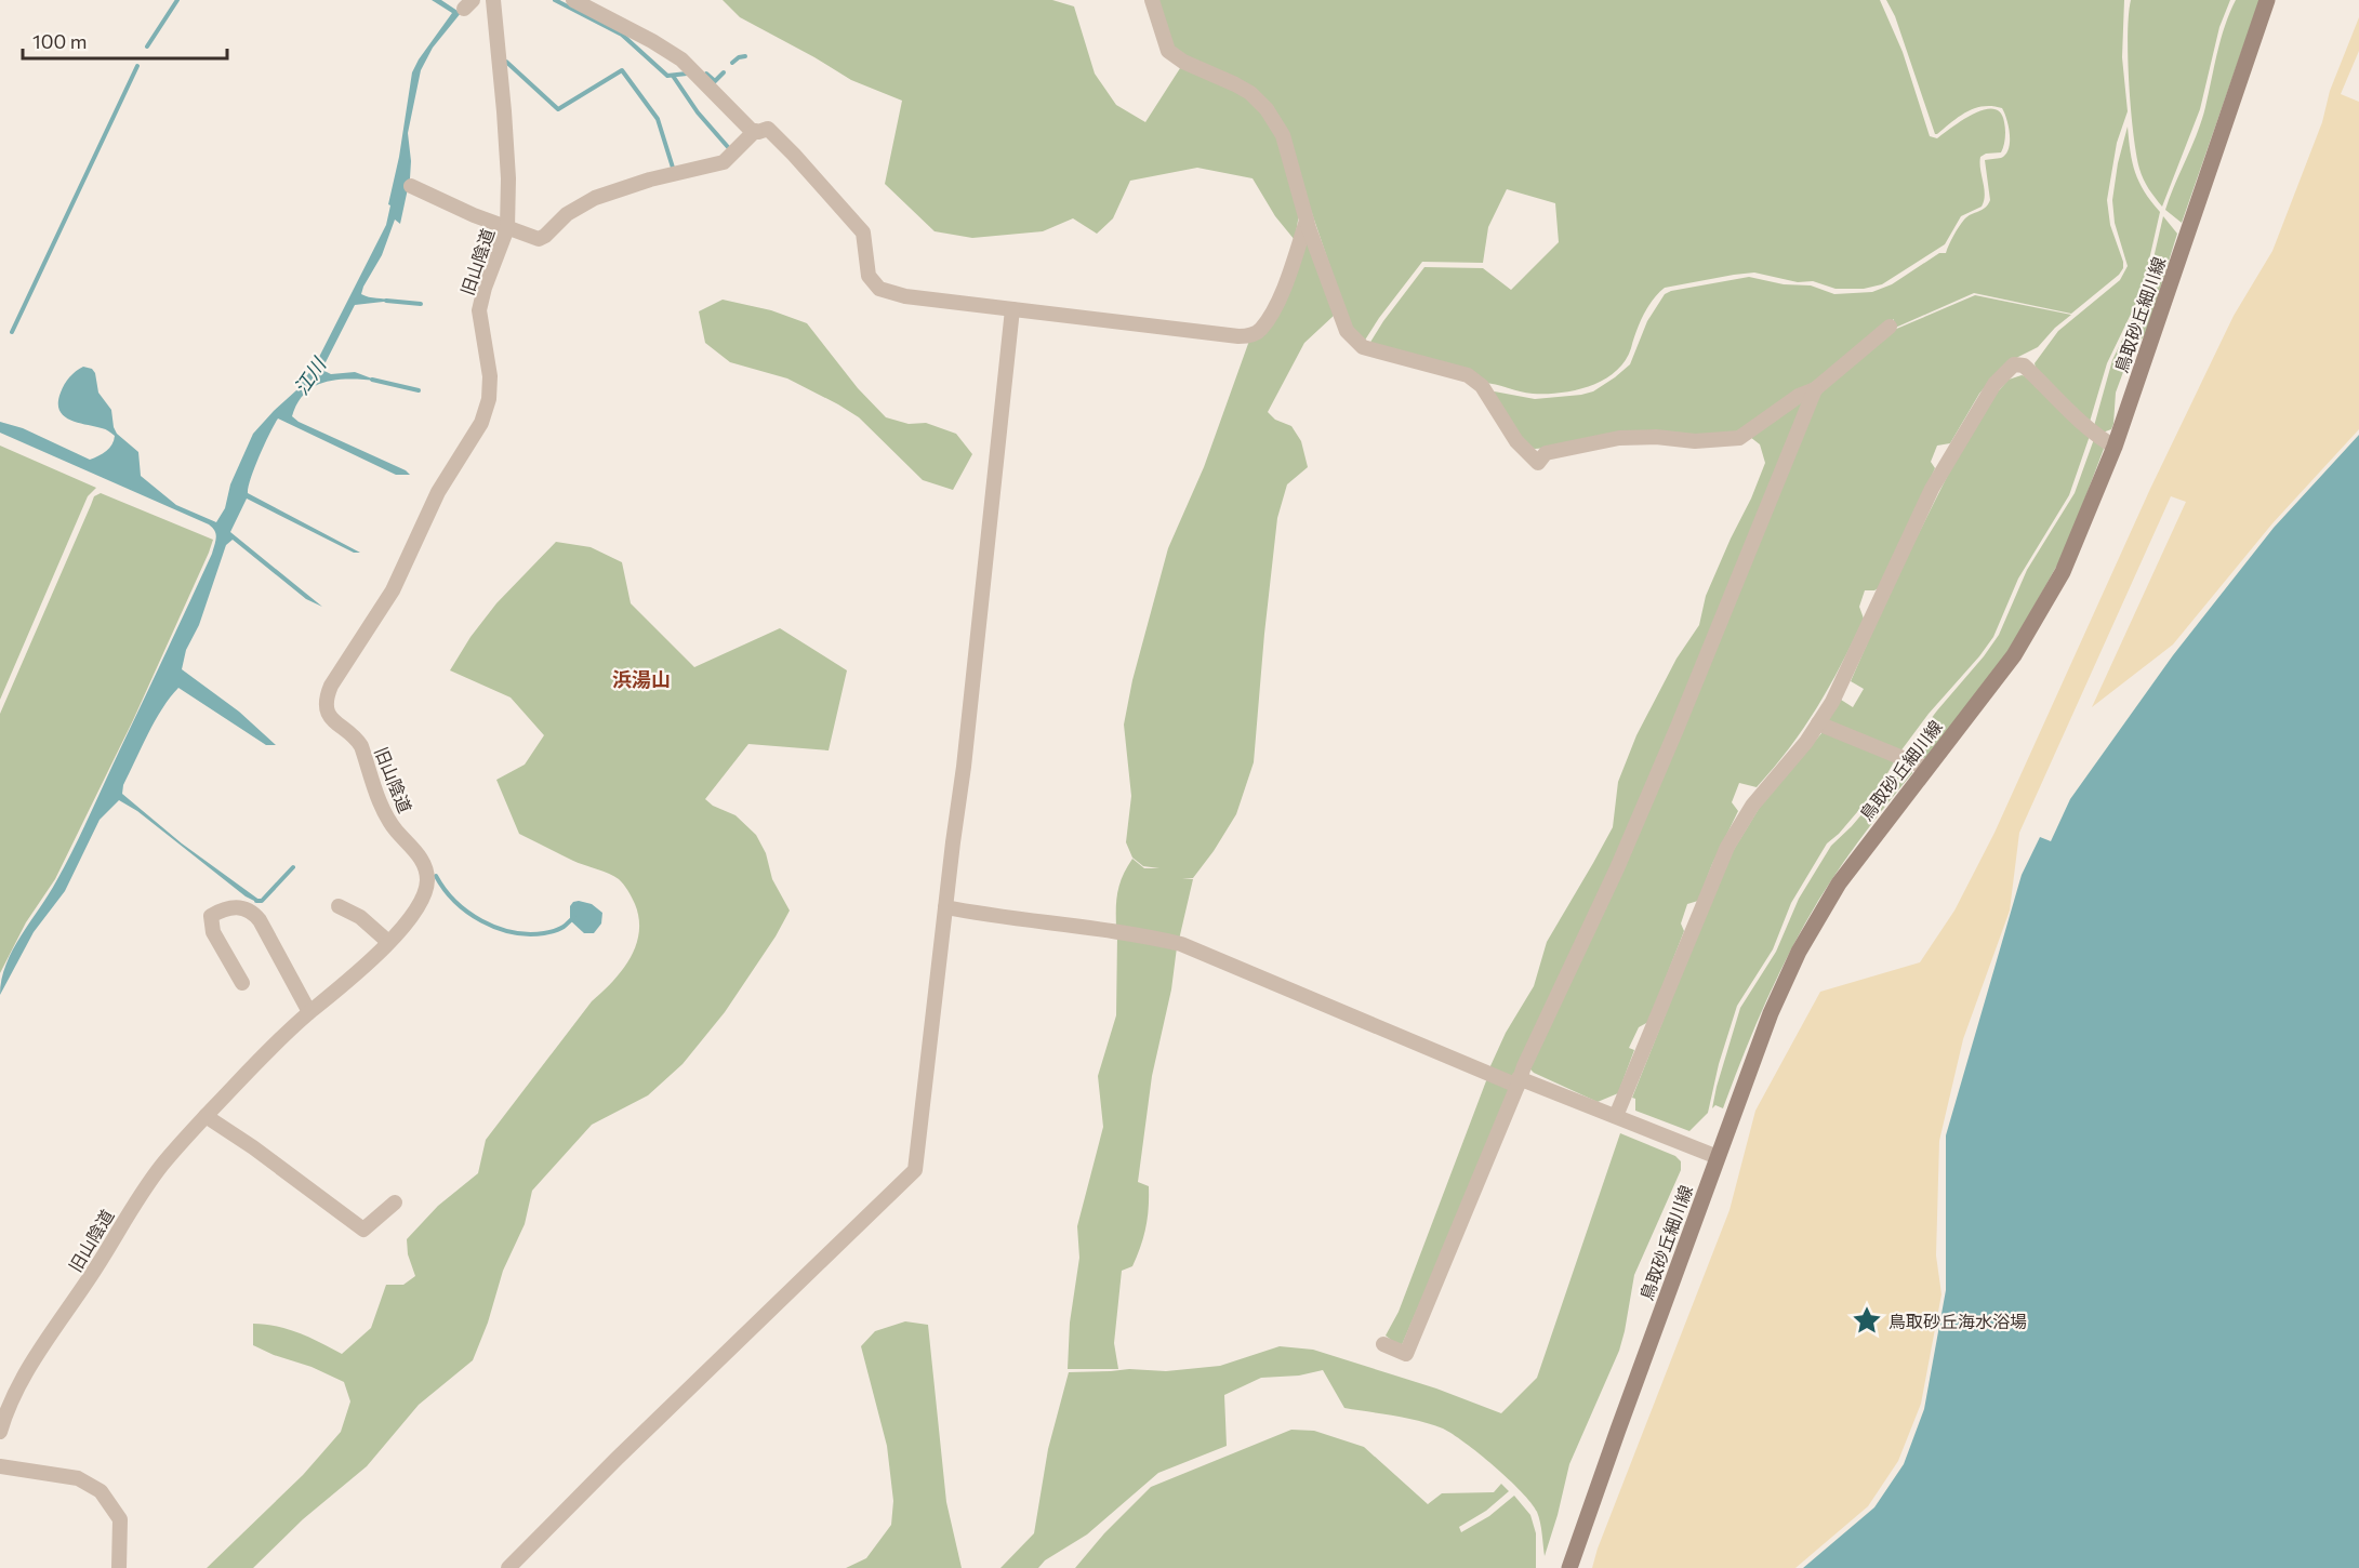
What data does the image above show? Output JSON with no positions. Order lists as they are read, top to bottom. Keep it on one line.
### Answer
{"streets":{"main road":["鳥取砂丘細川線"],"street":["旧山陰道"]},"districts":["浜湯山"],"water":["江川"],"places":{"place":["鳥取砂丘海水浴場"]},"scale_bar":"100 m"}
